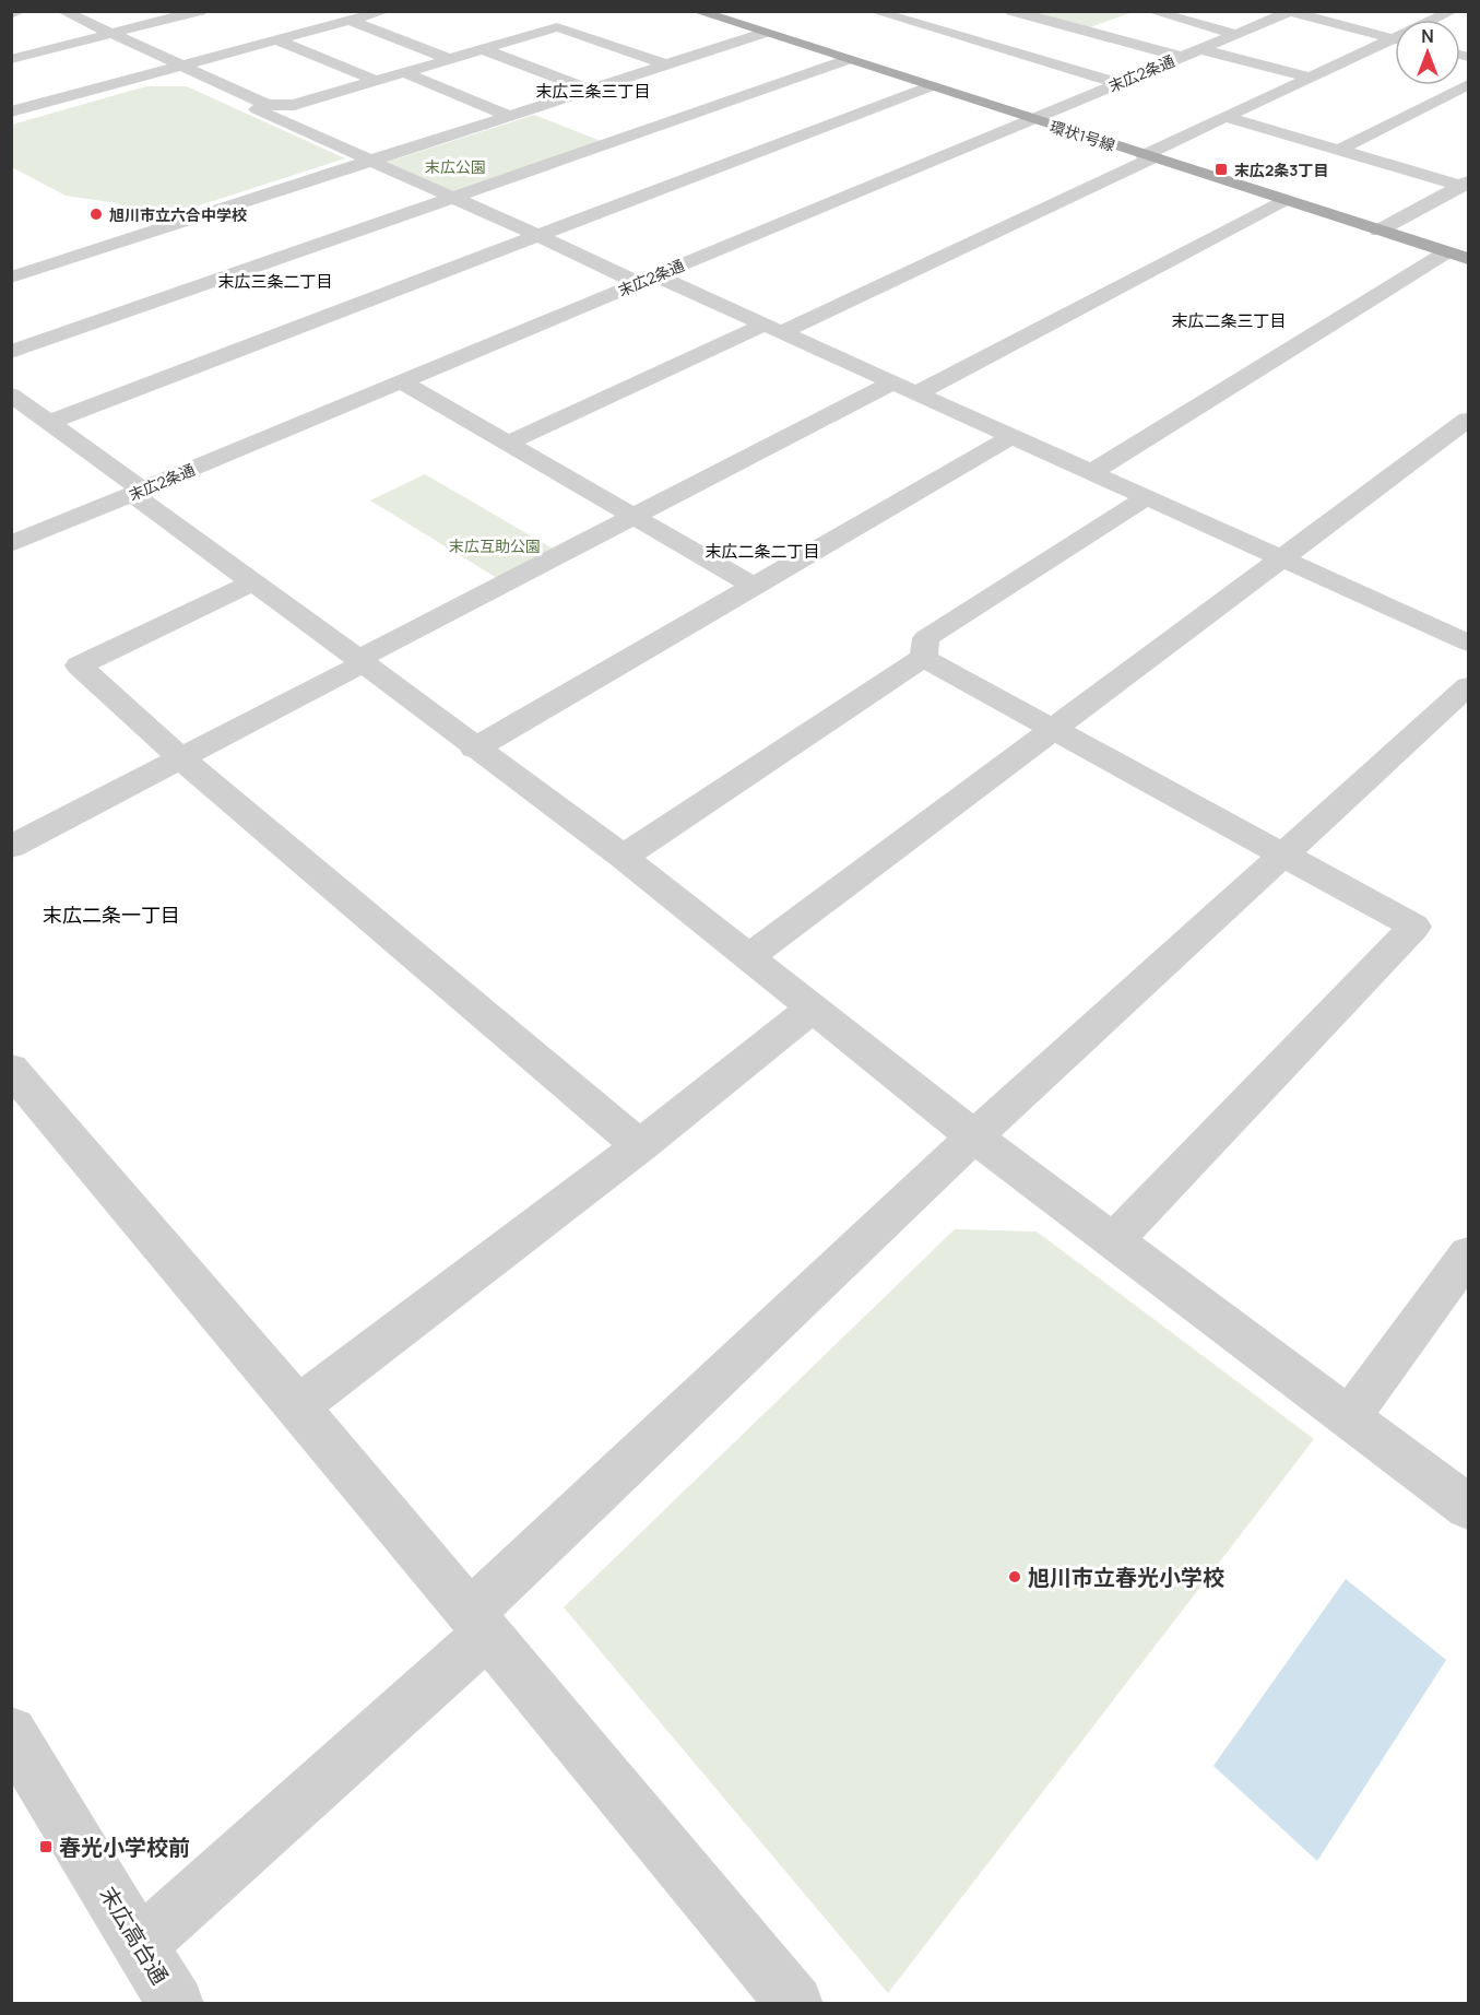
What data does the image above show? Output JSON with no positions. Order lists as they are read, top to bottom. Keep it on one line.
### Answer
{"streets":{"main road":["環状1号線"],"street":["末広2条通","末広高台通"]},"crossings":[["末広2条通","環状1号線"]],"districts":["末広三条三丁目","末広三条二丁目","末広二条三丁目","末広二条二丁目","末広二条一丁目"],"parks":["末広公園","末広互助公園"],"places":{"transit":["末広2条3丁目","春光小学校前"],"other":["旭川市立六合中学校","旭川市立春光小学校"]},"north":"top"}
